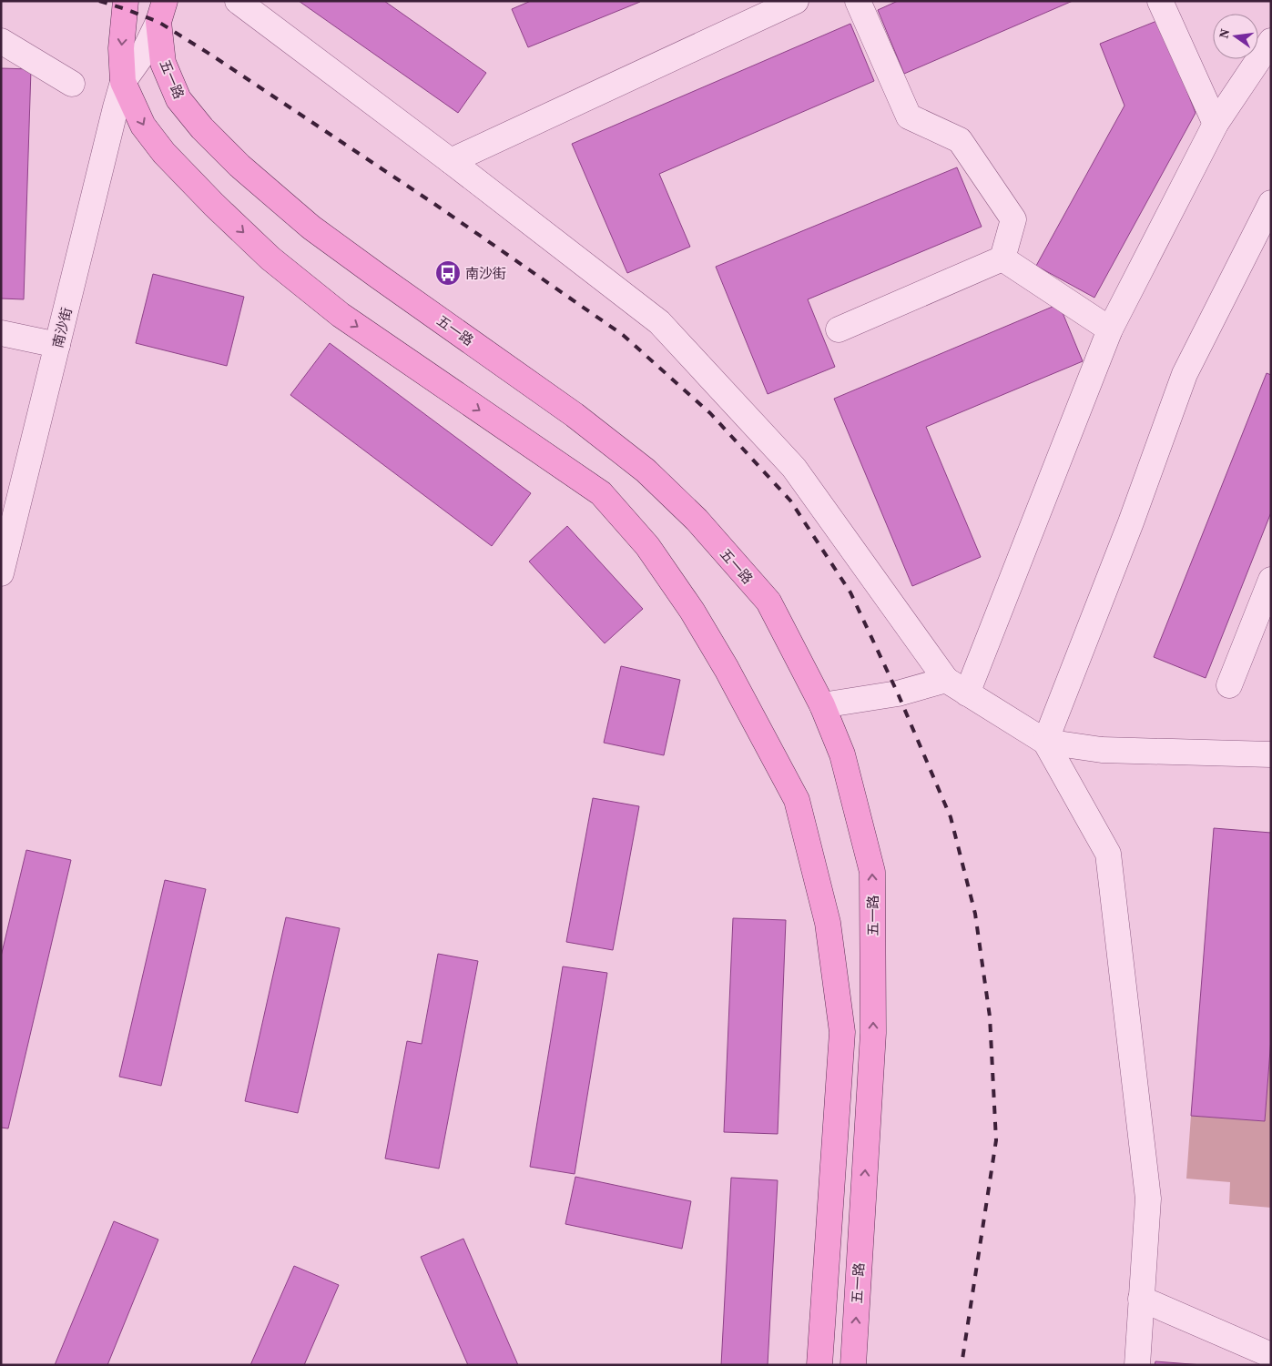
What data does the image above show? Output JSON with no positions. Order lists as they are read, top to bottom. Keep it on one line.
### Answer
{"streets":{"main road":["五一路"],"street":["南沙街"]},"one_way":["五一路"],"places":{"bus stop":["南沙街"]},"north":"left"}
